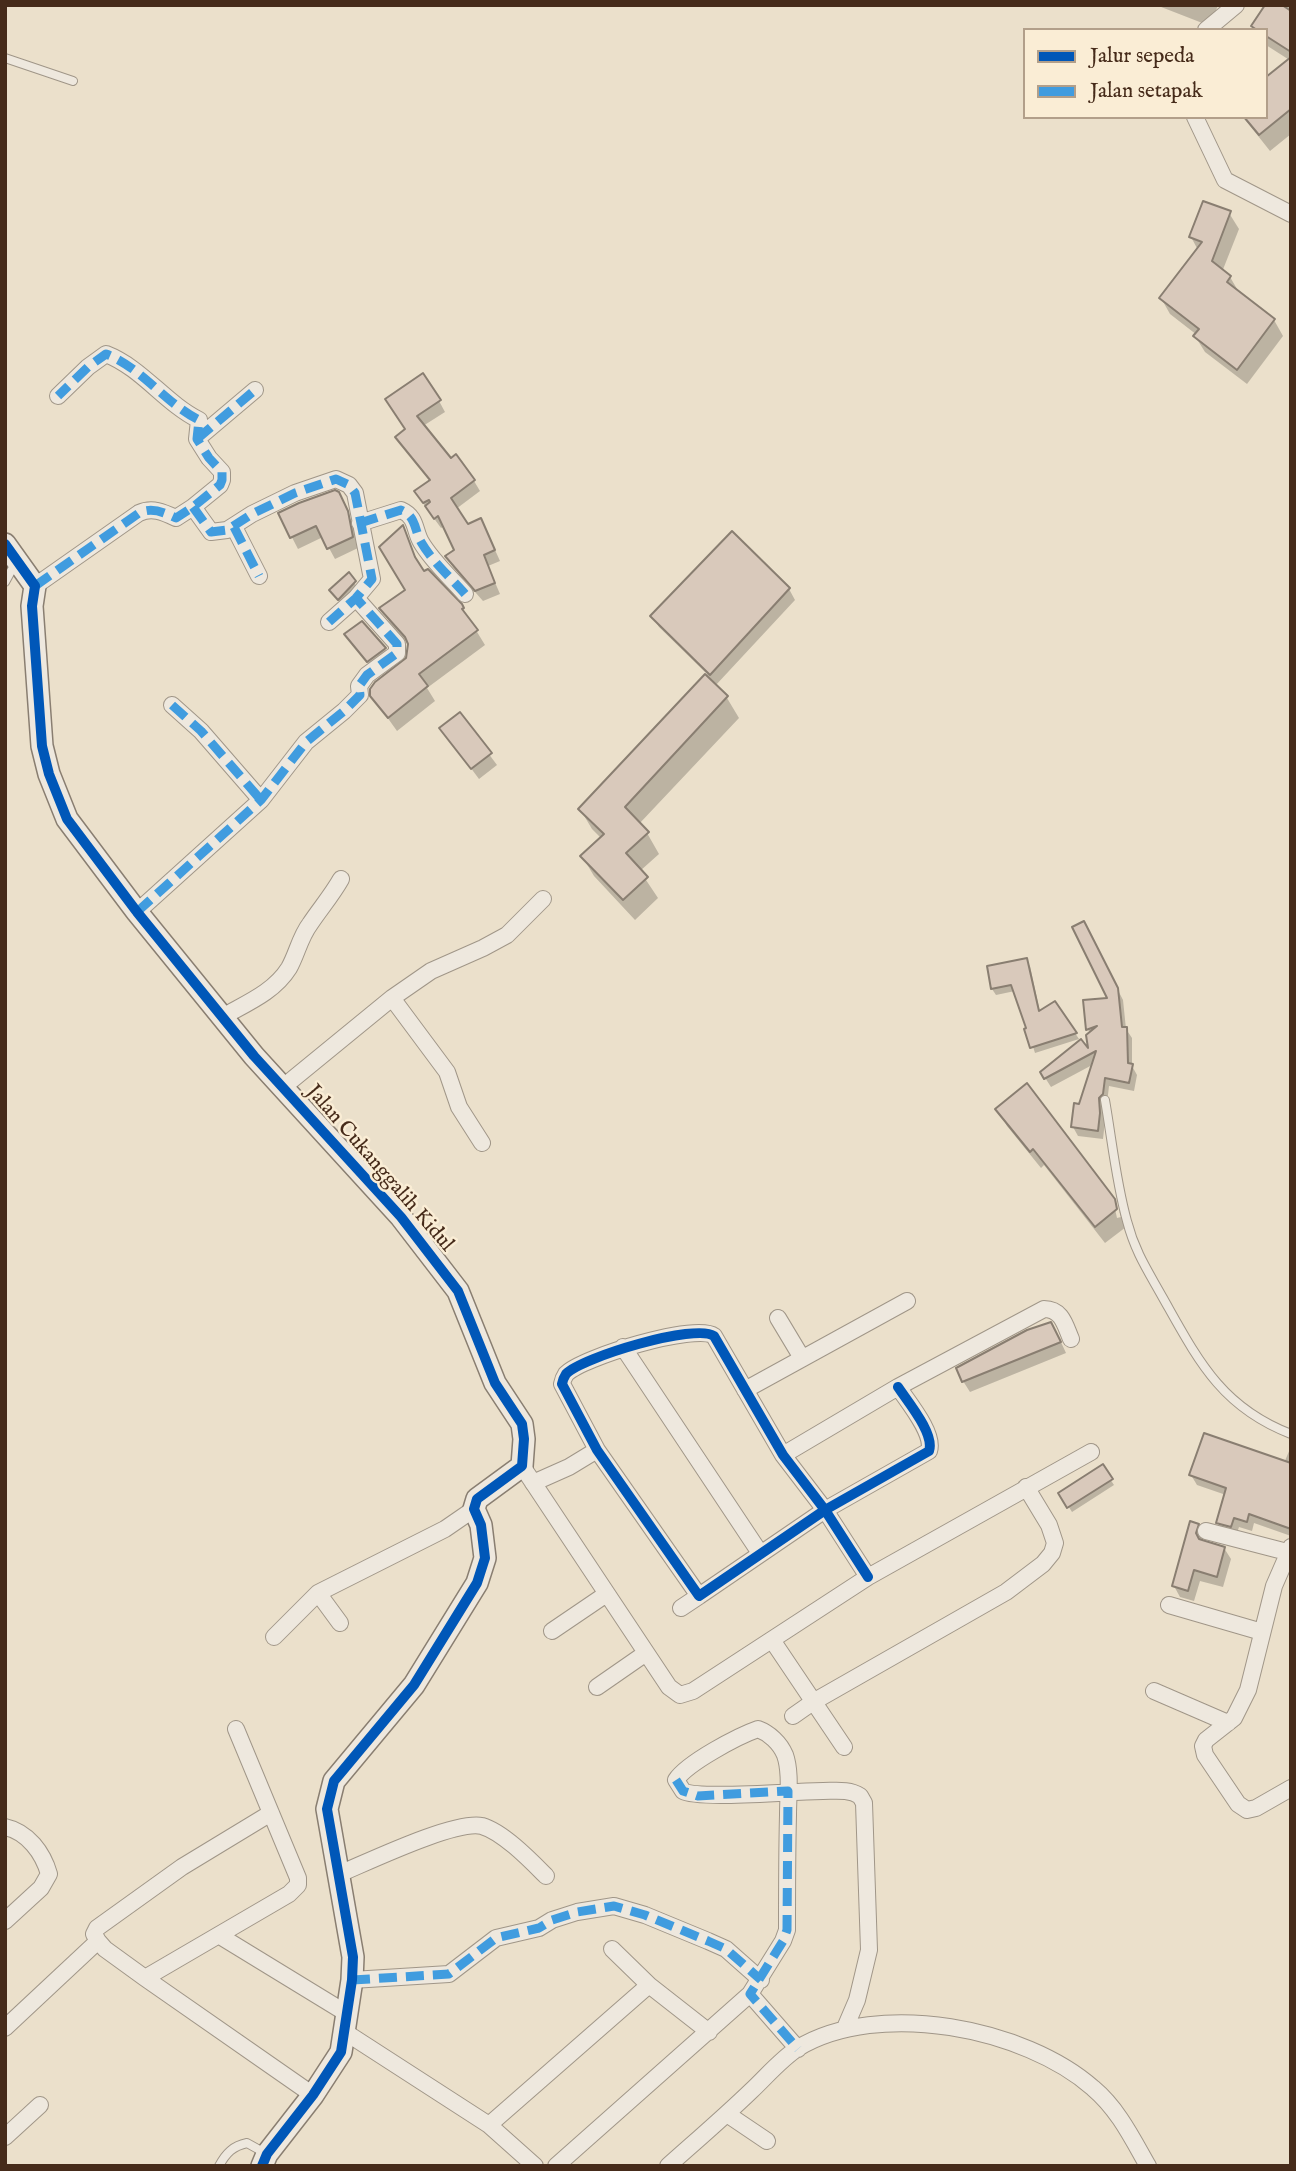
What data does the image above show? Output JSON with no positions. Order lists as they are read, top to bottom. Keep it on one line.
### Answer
{"streets":{"street":["Jalan Cukanggalih Kidul"]},"legend":["Jalur sepeda","Jalan setapak"]}
